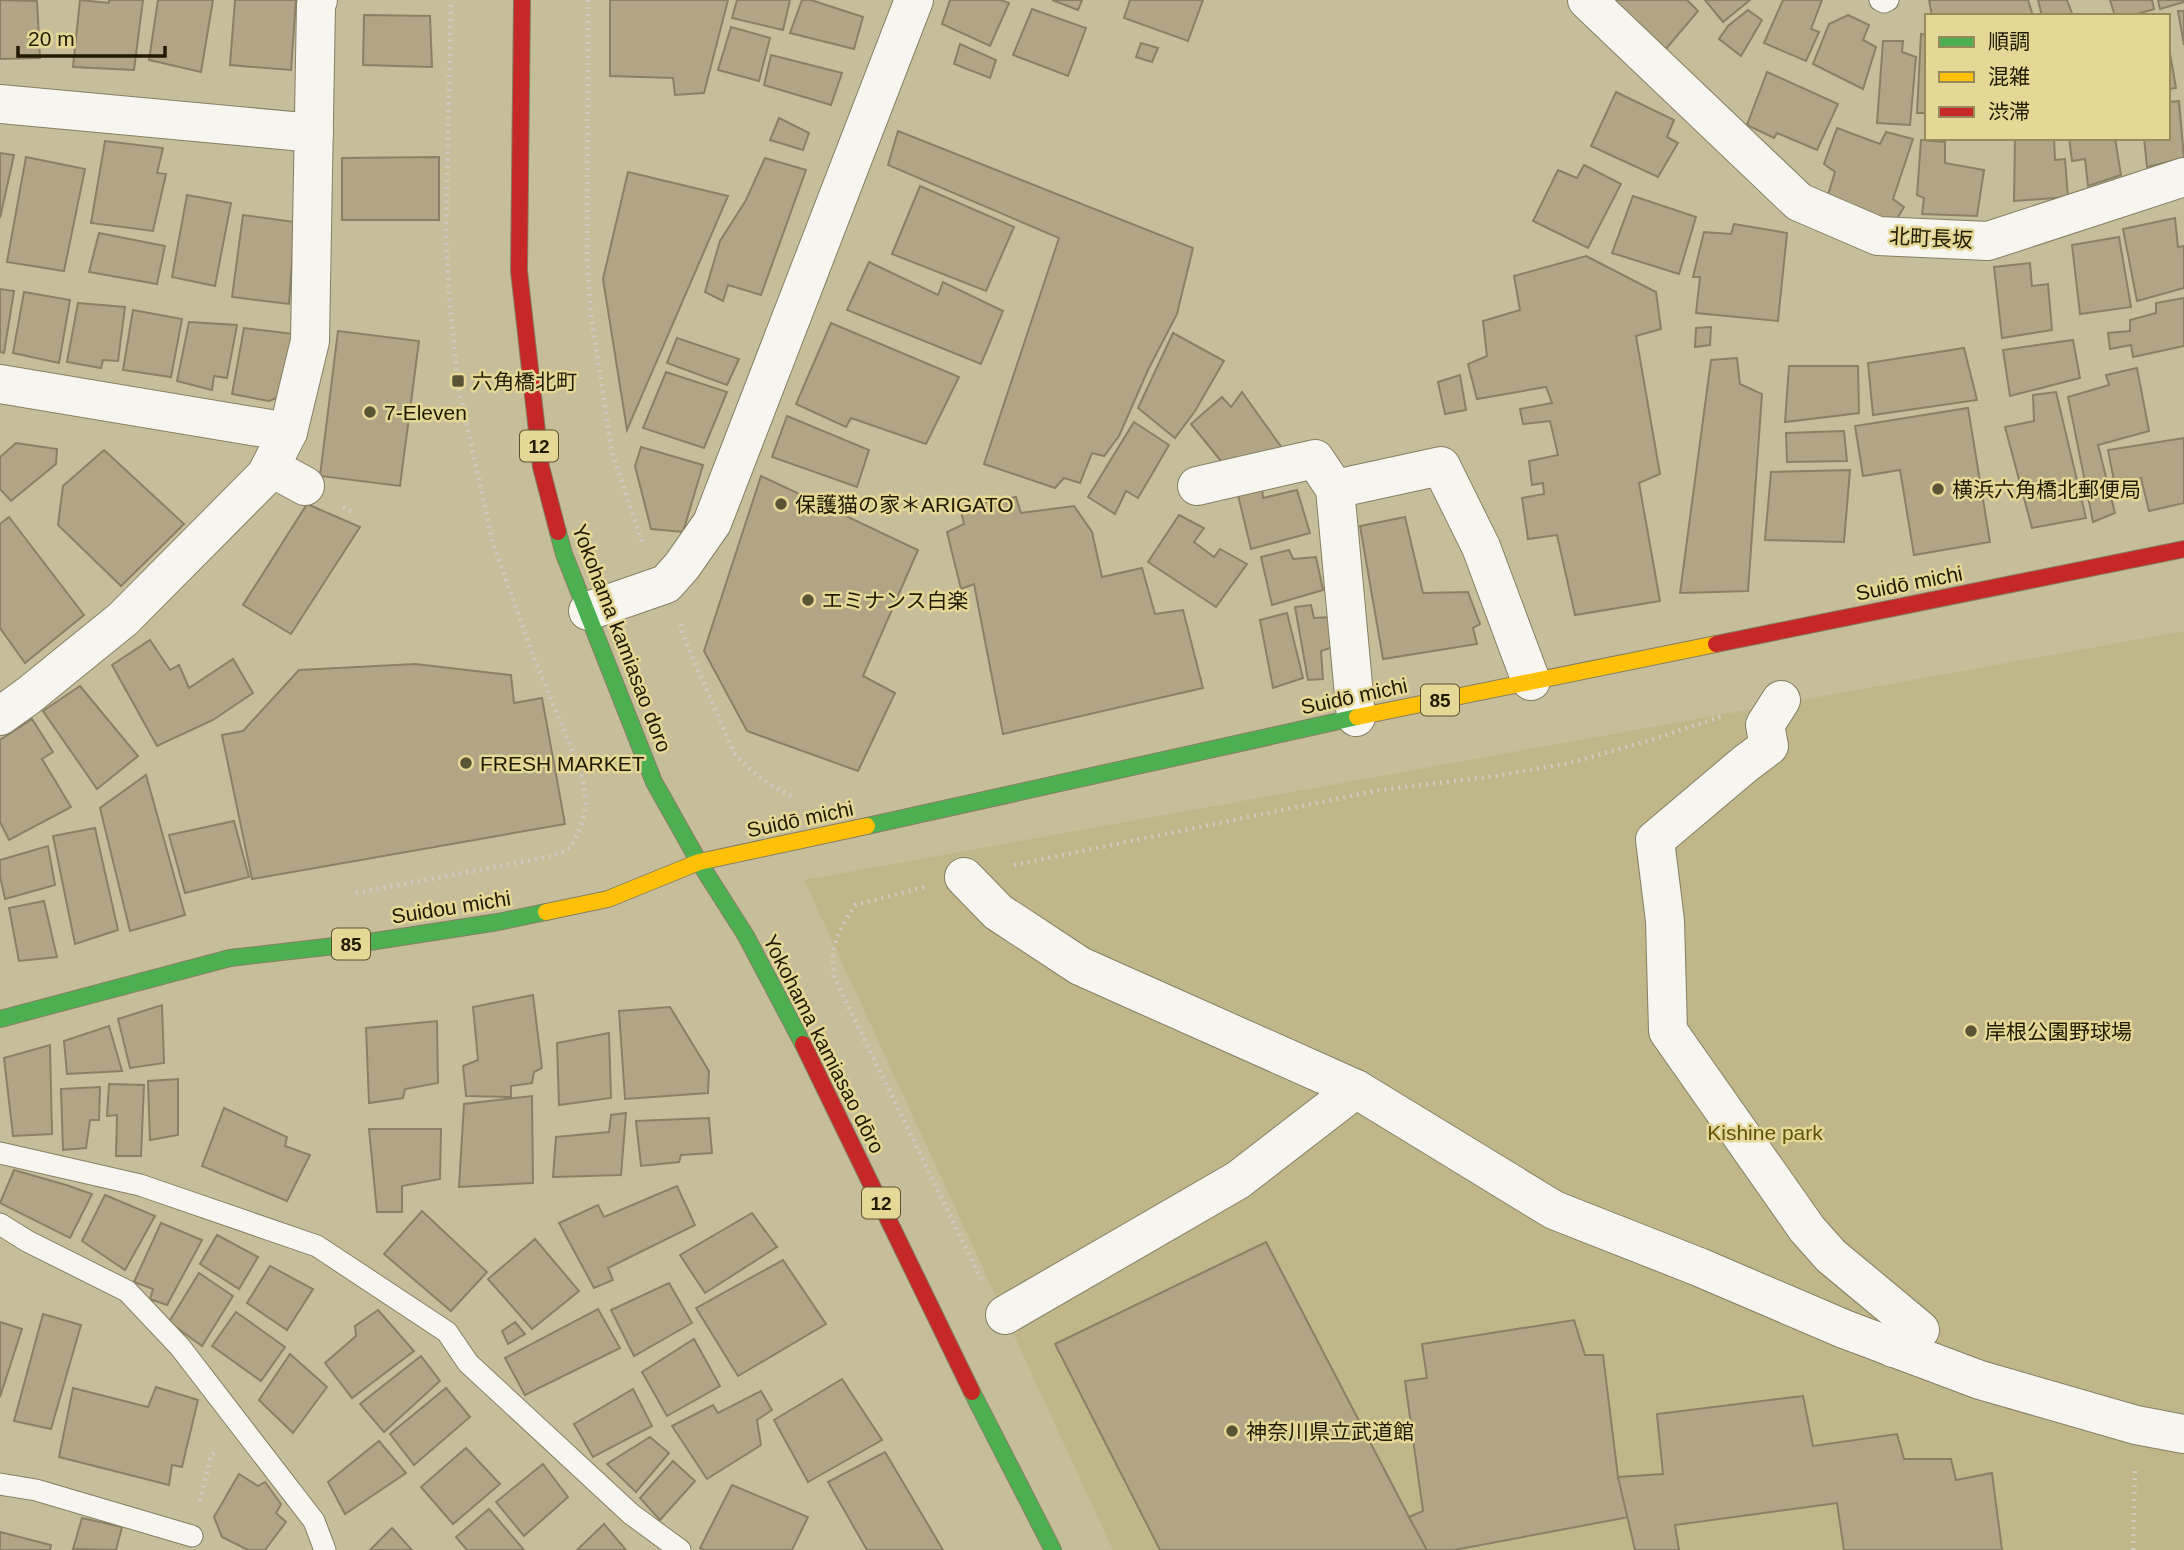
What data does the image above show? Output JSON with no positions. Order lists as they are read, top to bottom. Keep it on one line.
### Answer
{"streets":{"main road":["12","Suidō michi","Yokohama kamiasao doro","85","Suidou michi","Yokohama kamiasao dōro"],"street":["北町長坂"]},"crossings":[["Suidō michi","Yokohama kamiasao doro"],["Suidō michi","Suidou michi"],["Suidō michi","Yokohama kamiasao dōro"],["Yokohama kamiasao doro","Suidou michi"],["Yokohama kamiasao doro","Yokohama kamiasao dōro"],["Suidou michi","Yokohama kamiasao dōro"]],"parks":["Kishine park"],"places":{"transit":["六角橋北町"],"other":["7-Eleven","横浜六角橋北郵便局","保護猫の家＊ARIGATO","エミナンス白楽","FRESH MARKET","岸根公園野球場","神奈川県立武道館"]},"legend":["順調","混雑","渋滞"],"scale_bar":"20 m"}
